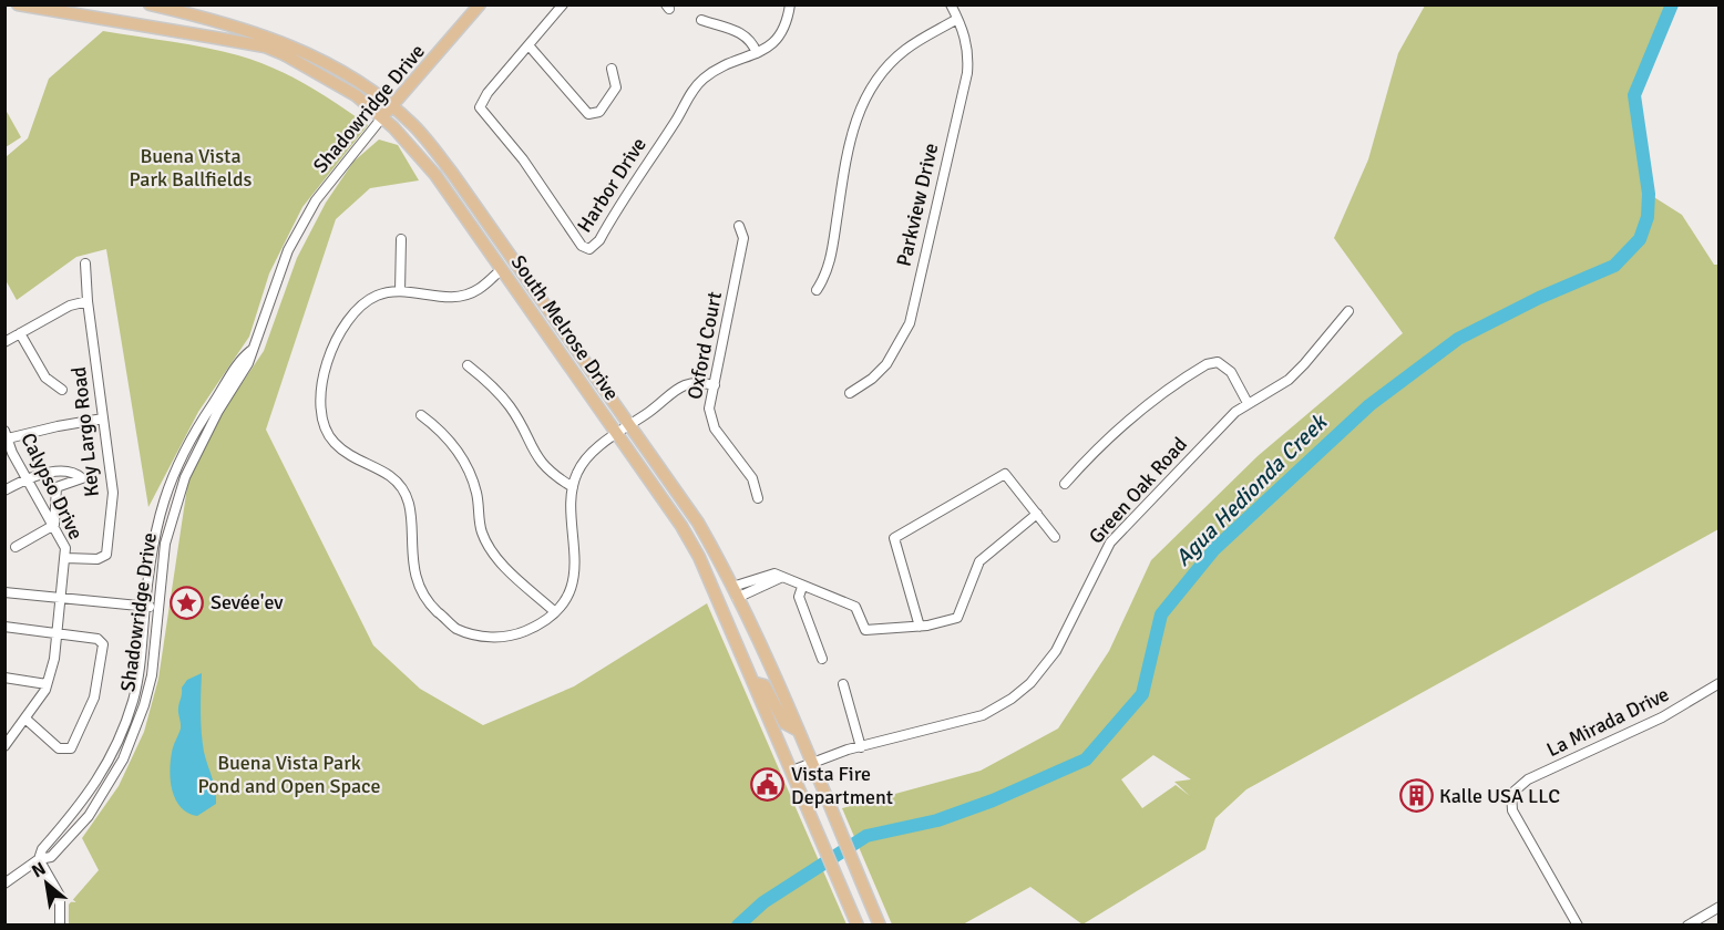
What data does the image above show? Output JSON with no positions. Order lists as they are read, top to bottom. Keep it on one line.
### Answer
{"streets":{"main road":["Shadowridge Drive","South Melrose Drive"],"street":["Harbor Drive","Parkview Drive","Oxford Court","Key Largo Road","Calypso Drive","Green Oak Road","La Mirada Drive"]},"crossings":[["Shadowridge Drive","South Melrose Drive"],["South Melrose Drive","Green Oak Road"],["Key Largo Road","Calypso Drive"]],"water":["Agua Hedionda Creek"],"parks":["Buena Vista Park Ballfields","Buena Vista Park Pond and Open Space"],"places":{"place":["Sevée'ev"],"public building":["Vista Fire Department"],"building":["Kalle USA LLC"]},"north":"top left"}
